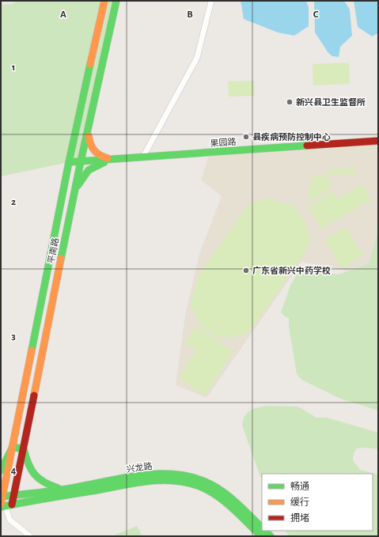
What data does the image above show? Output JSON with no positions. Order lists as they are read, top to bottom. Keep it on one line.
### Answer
{"streets":{"main road":["果园路","平南路","兴龙路"]},"crossings":[["果园路","平南路"],["平南路","兴龙路"]],"places":["新兴县卫生监督所","县疾病预防控制中心","广东省新兴中药学校"],"legend":["畅通","缓行","拥堵"],"grid":{"columns":["A","B","C"],"rows":["1","2","3","4"]}}
